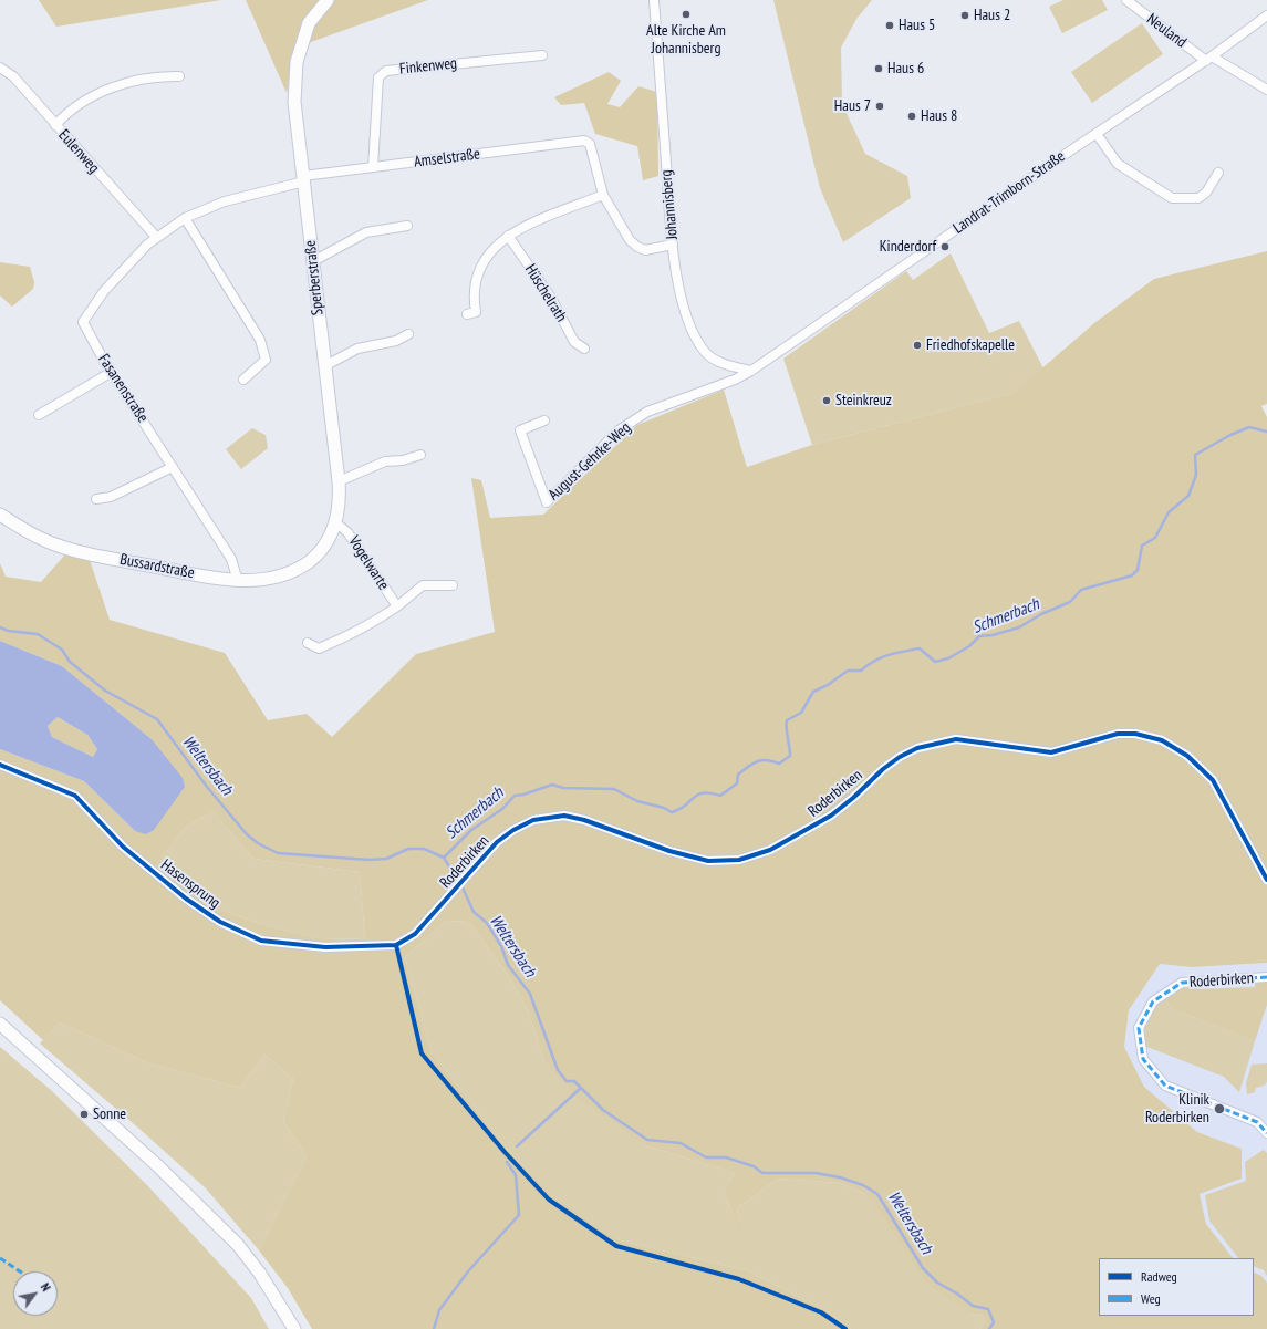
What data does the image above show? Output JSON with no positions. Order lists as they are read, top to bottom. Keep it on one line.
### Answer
{"streets":{"street":["Neuland","Finkenweg","Eulenweg","Amselstraße","Landrat-Trimborn-Straße","Johannisberg","Sperberstraße","Hüschelrath","Fasanenstraße","August-Gehrke-Weg","Vogelwarte","Bussardstraße","Roderbirken","Hasensprung"]},"crossings":[["Neuland","Landrat-Trimborn-Straße"],["Finkenweg","Amselstraße"],["Eulenweg","Fasanenstraße"],["Amselstraße","Sperberstraße"],["Amselstraße","Fasanenstraße"],["Landrat-Trimborn-Straße","Johannisberg"],["Landrat-Trimborn-Straße","August-Gehrke-Weg"],["Johannisberg","August-Gehrke-Weg"],["Sperberstraße","Fasanenstraße"],["Sperberstraße","Vogelwarte"],["Sperberstraße","Bussardstraße"],["Fasanenstraße","Bussardstraße"],["Roderbirken","Hasensprung"]],"water":["Schmerbach","Weltersbach"],"places":["Alte Kirche Am Johannisberg","Haus 2","Haus 5","Haus 6","Haus 7","Haus 8","Kinderdorf","Friedhofskapelle","Steinkreuz","Klinik Roderbirken","Sonne"],"legend":["Radweg","Weg"],"north":"top right"}
